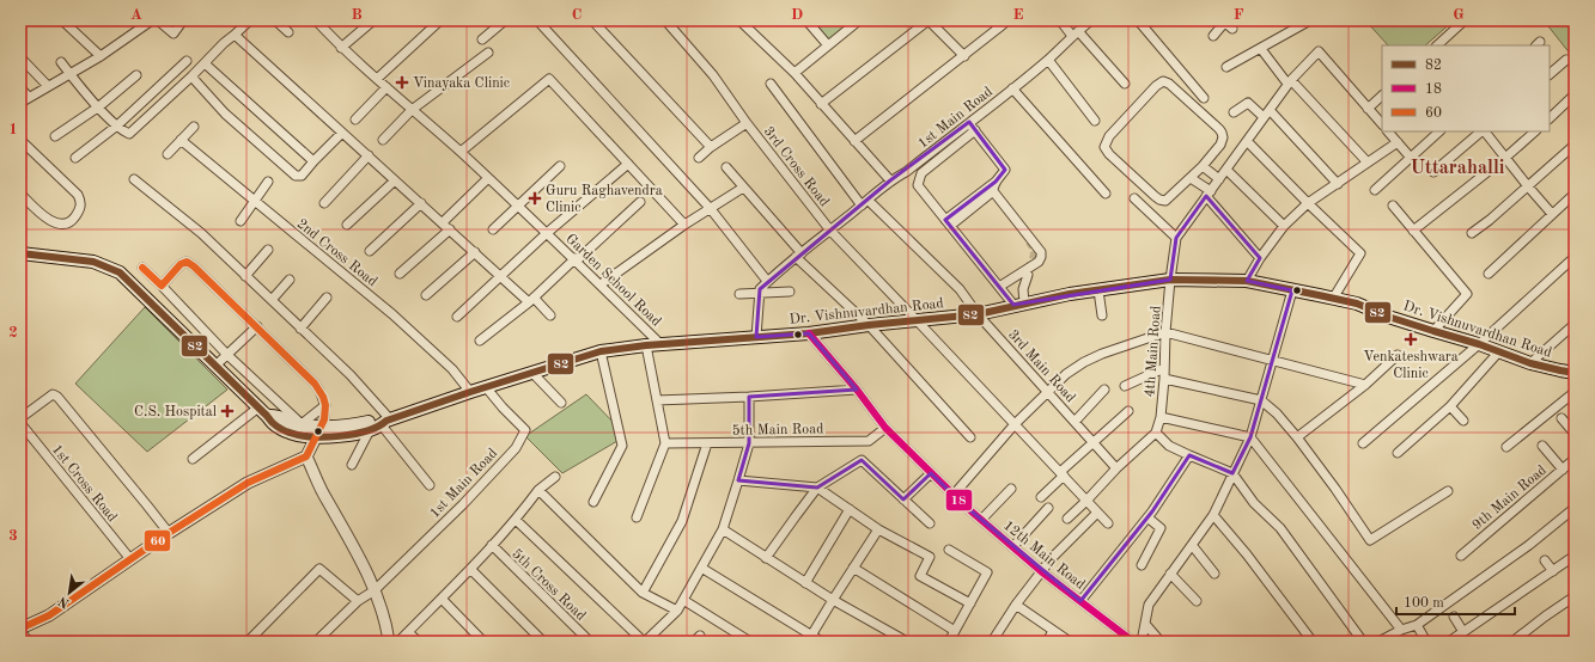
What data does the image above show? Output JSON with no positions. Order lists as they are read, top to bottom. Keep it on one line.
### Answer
{"streets":{"main road":["Dr. Vishnuvardhan Road"],"street":["1st Main Road","3rd Cross Road","2nd Cross Road","Garden School Road","4th Main Road","3rd Main Road","5th Main Road","1st Cross Road","9th Main Road","12th Main Road","5th Cross Road"]},"crossings":[["1st Main Road","3rd Cross Road"],["1st Main Road","Dr. Vishnuvardhan Road"],["1st Main Road","3rd Main Road"],["3rd Cross Road","Dr. Vishnuvardhan Road"],["2nd Cross Road","Dr. Vishnuvardhan Road"],["Garden School Road","Dr. Vishnuvardhan Road"],["Dr. Vishnuvardhan Road","4th Main Road"],["Dr. Vishnuvardhan Road","3rd Main Road"],["Dr. Vishnuvardhan Road","12th Main Road"],["5th Main Road","12th Main Road"]],"districts":["Uttarahalli"],"places":{"health":["Vinayaka Clinic","Guru Raghavendra Clinic","Venkateshwara Clinic","C.S. Hospital"]},"lines":["transit line 82","transit line 60","transit line 18"],"legend":["82","18","60"],"scale_bar":"100 m","north":"bottom left","grid":{"columns":["A","B","C","D","E","F","G"],"rows":["1","2","3"]}}
